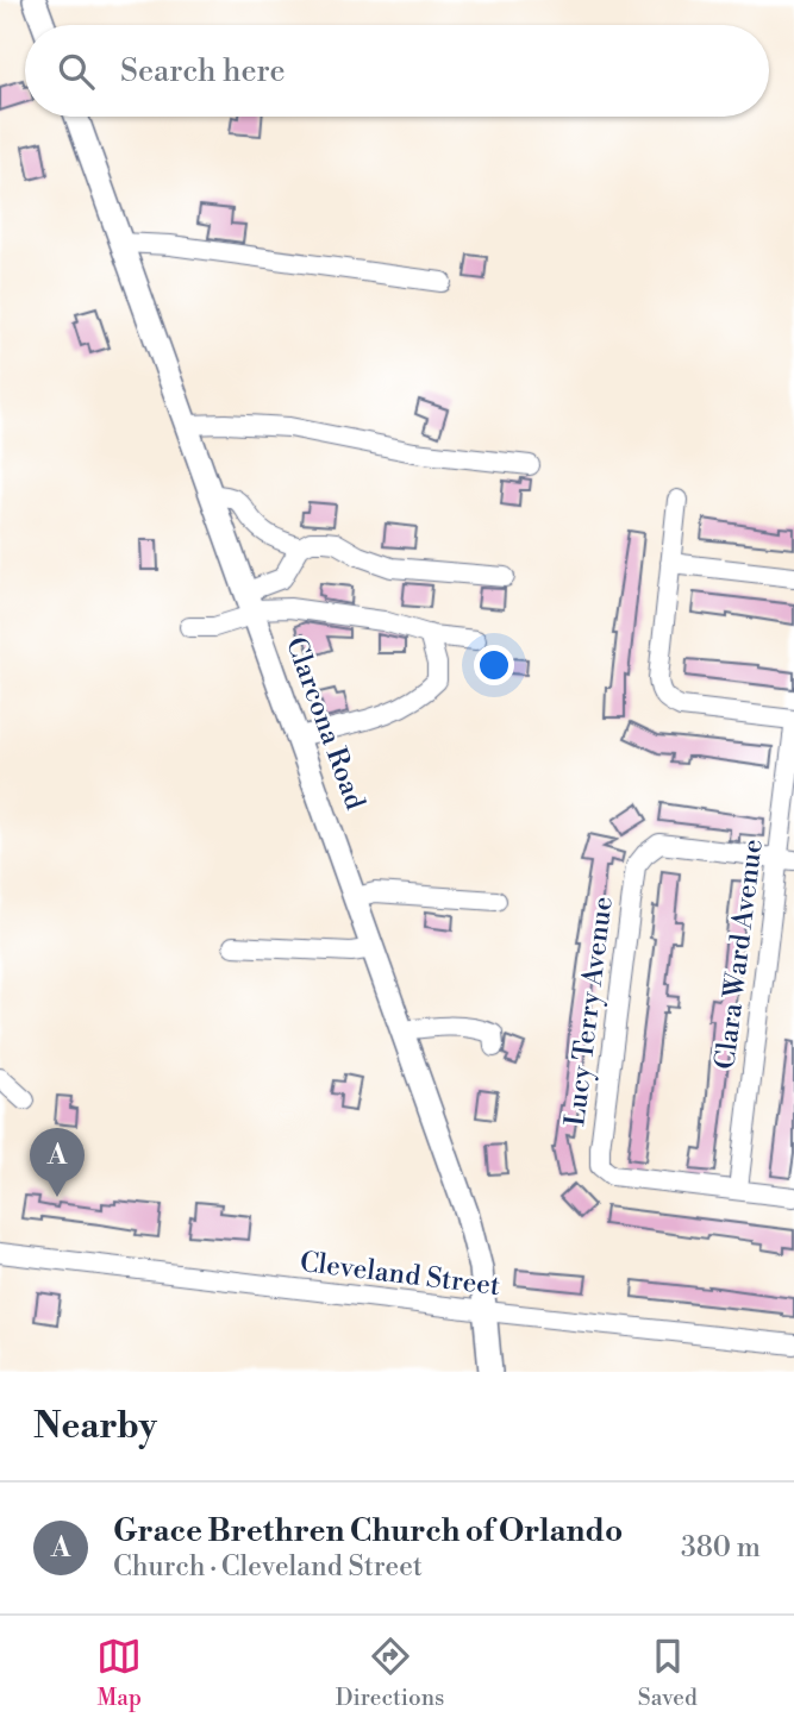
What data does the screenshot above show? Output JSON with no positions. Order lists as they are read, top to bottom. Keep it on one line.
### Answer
{"streets":{"main road":["Clarcona Road"],"street":["Clara Ward Avenue","Lucy Terry Avenue","Cleveland Street"]},"crossings":[["Clarcona Road","Cleveland Street"],["Clara Ward Avenue","Lucy Terry Avenue"]],"page":{"search":"Search here","pins":"A","heading":"Nearby","list":[{"mark":"A","name":"Grace Brethren Church of Orlando","note":"Church · Cleveland Street","value":"380 m"}],"nav":["Map","Directions","Saved"]}}
